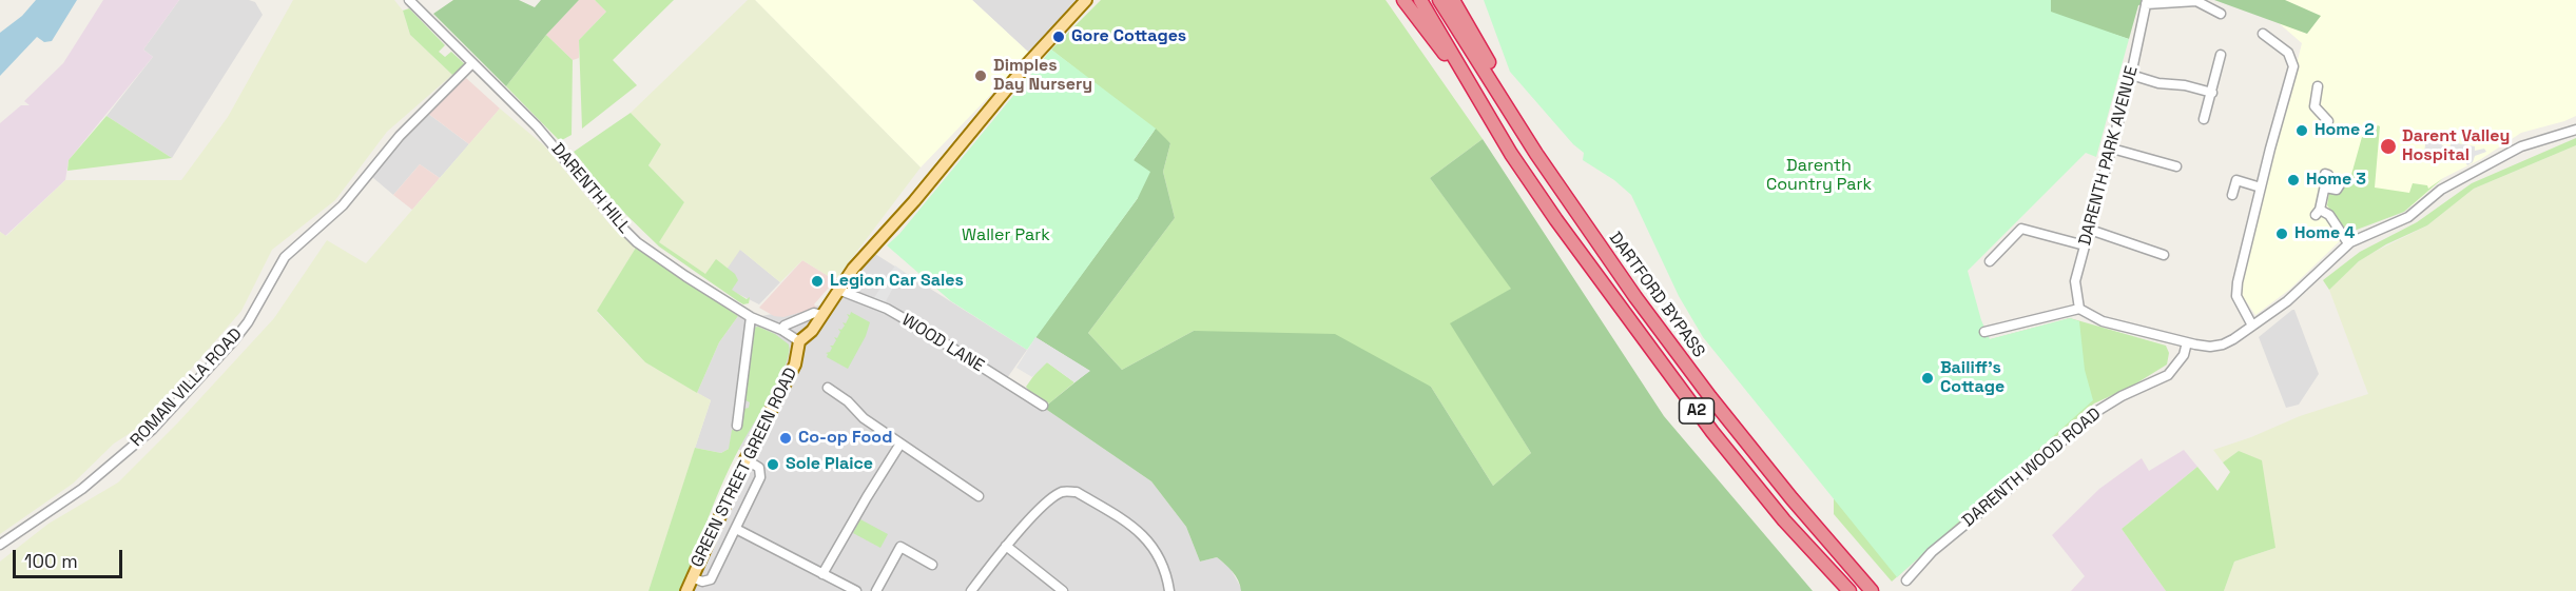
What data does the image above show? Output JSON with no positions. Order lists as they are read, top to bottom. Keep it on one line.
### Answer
{"streets":{"highway":["DARTFORD BYPASS","A2"],"main road":["GREEN STREET GREEN ROAD"],"street":["DARENTH PARK AVENUE","DARENTH HILL","WOOD LANE","ROMAN VILLA ROAD","DARENTH WOOD ROAD"]},"crossings":[["DARENTH HILL","ROMAN VILLA ROAD"],["DARENTH HILL","GREEN STREET GREEN ROAD"],["DARTFORD BYPASS","A2"],["WOOD LANE","GREEN STREET GREEN ROAD"]],"parks":["Darenth Country Park","Waller Park"],"places":["Gore Cottages","Dimples Day Nursery","Home 2","Darent Valley Hospital","Home 3","Home 4","Legion Car Sales","Bailiff's Cottage","Co-op Food","Sole Plaice"],"scale_bar":"100 m"}
